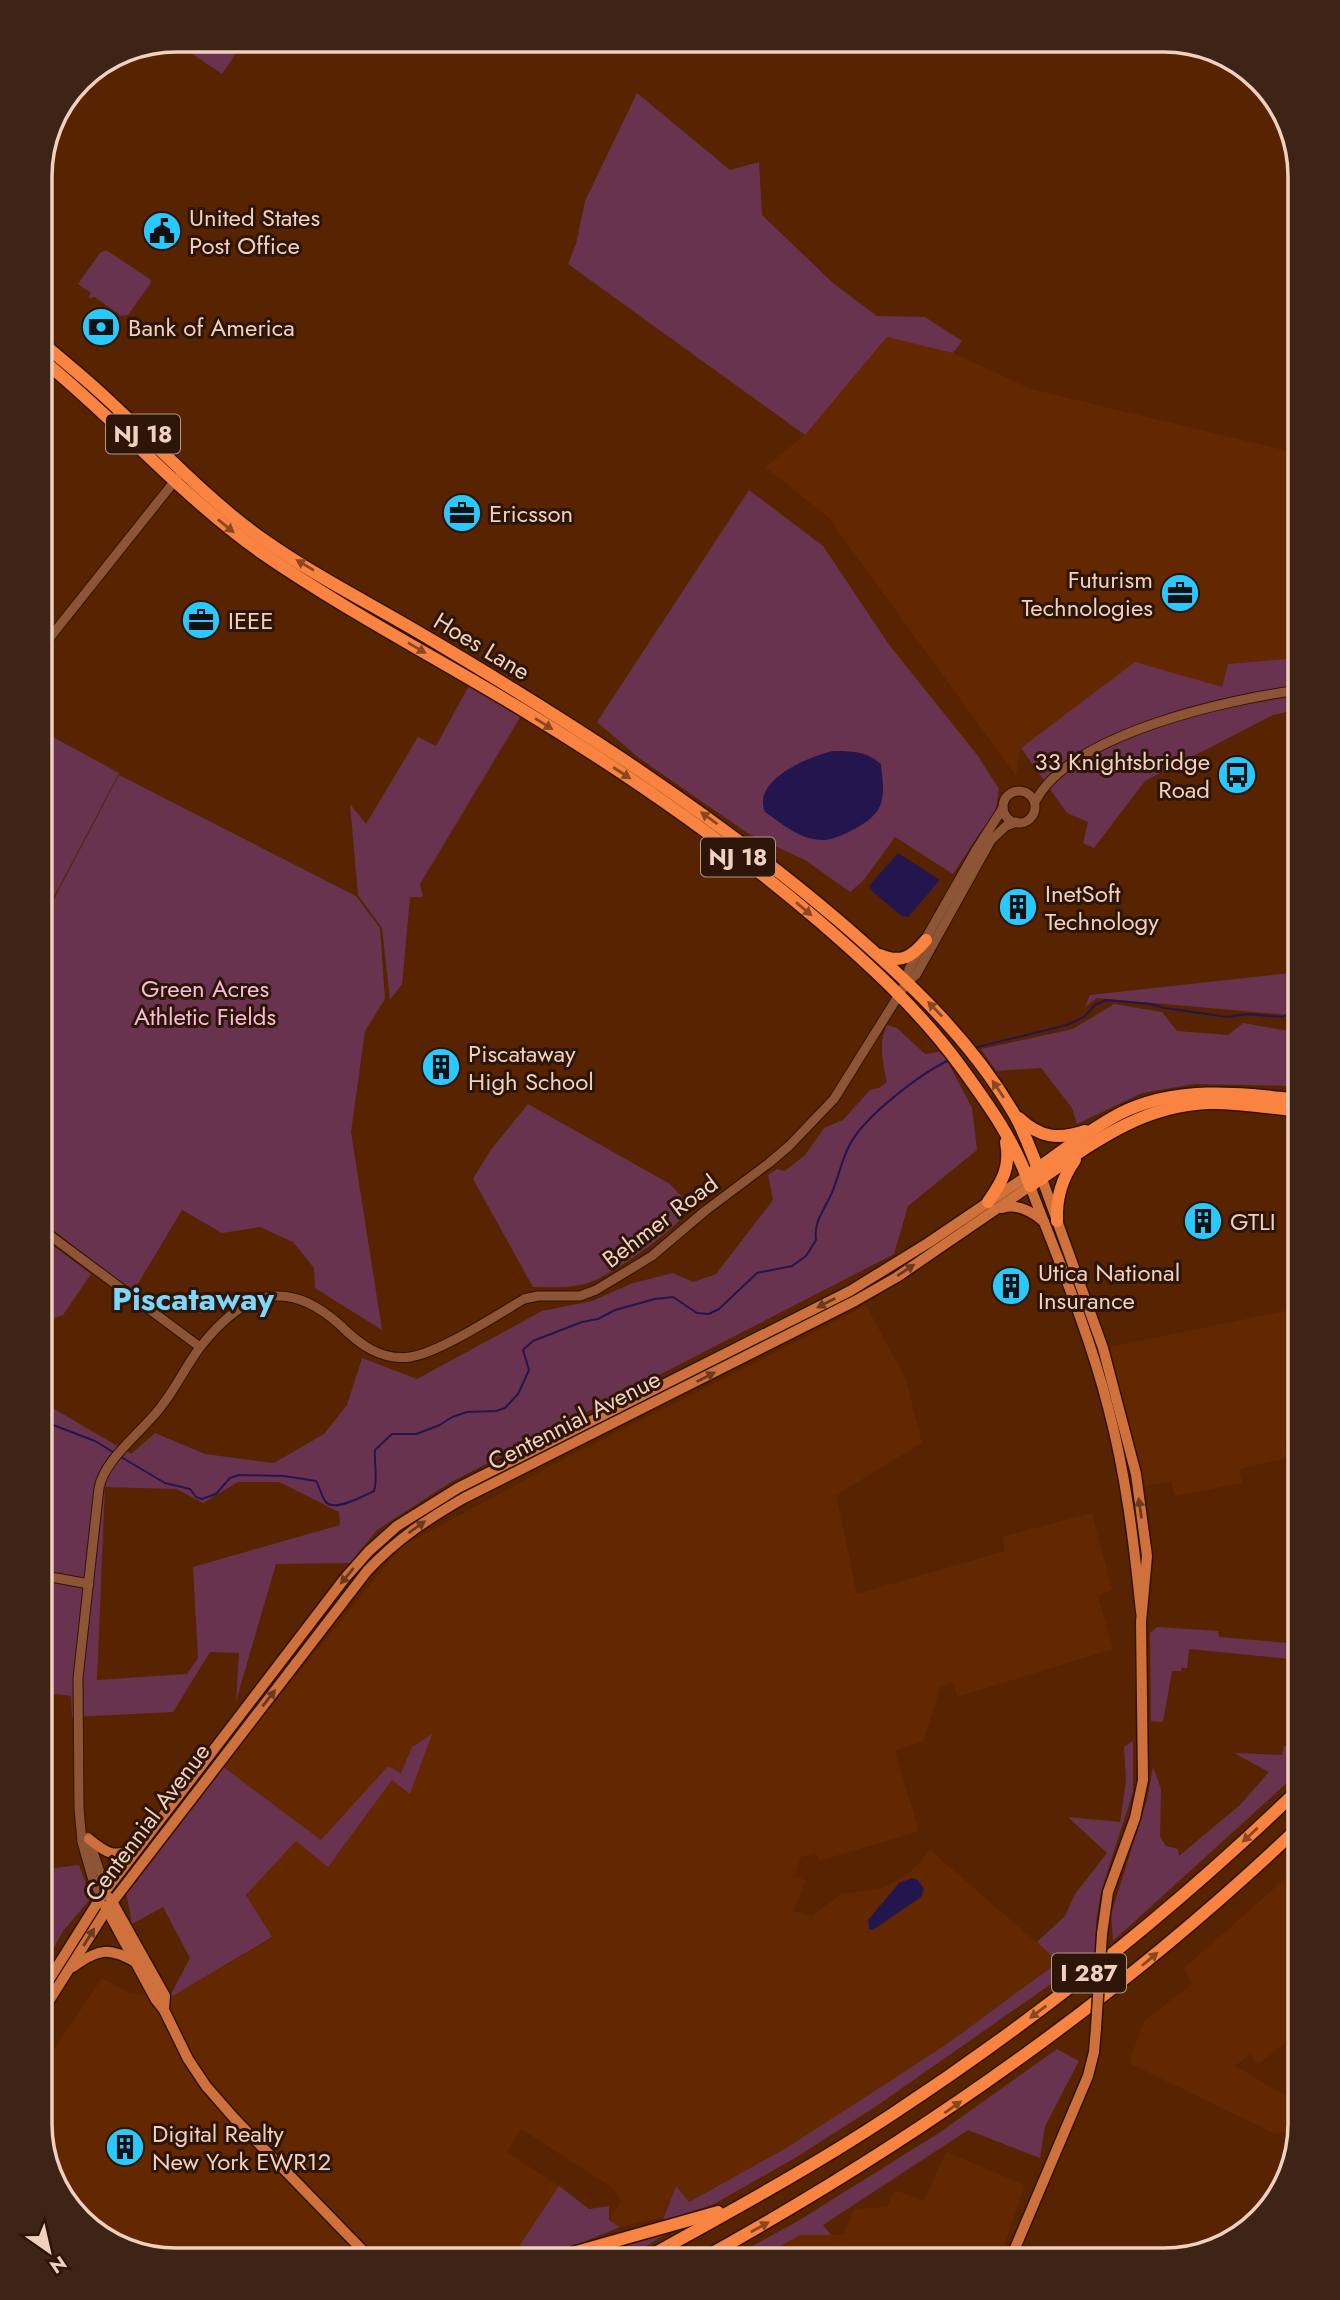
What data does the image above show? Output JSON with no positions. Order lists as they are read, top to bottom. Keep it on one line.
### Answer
{"streets":{"highway":["NJ 18","Hoes Lane","Centennial Avenue","I 287"],"street":["Behmer Road"]},"crossings":[["NJ 18","Hoes Lane"],["NJ 18","Behmer Road"],["NJ 18","Centennial Avenue"],["Hoes Lane","Behmer Road"]],"districts":["Piscataway"],"parks":["Green Acres Athletic Fields"],"places":{"public building":["United States Post Office"],"bank":["Bank of America"],"office":["Ericsson","Futurism Technologies","IEEE"],"bus stop":["33 Knightsbridge Road"],"building":["InetSoft Technology","Piscataway High School","GTLI","Utica National Insurance","Digital Realty New York EWR12"]},"north":"bottom right"}
